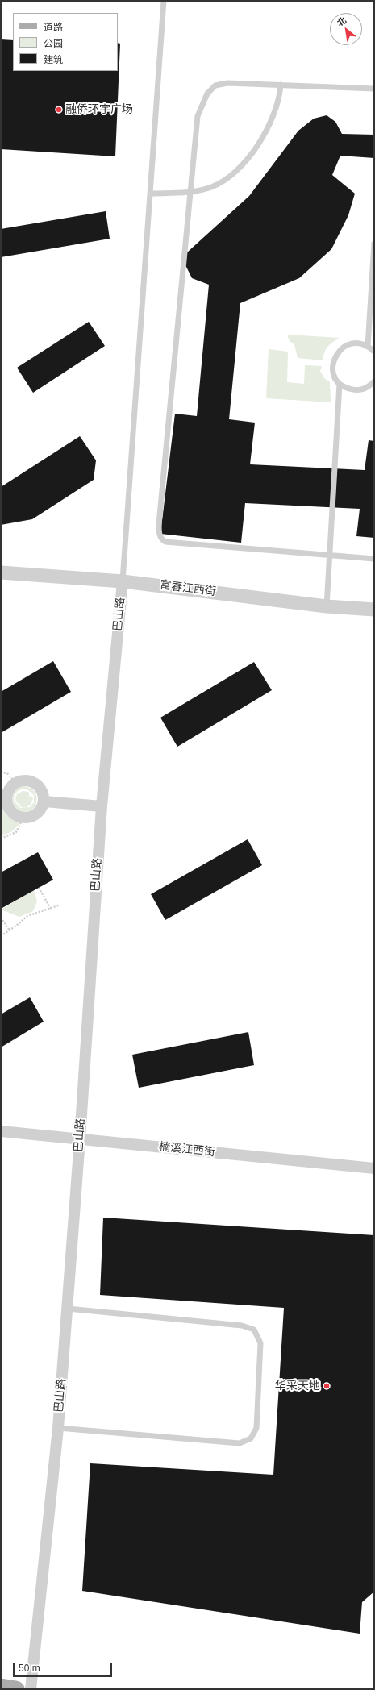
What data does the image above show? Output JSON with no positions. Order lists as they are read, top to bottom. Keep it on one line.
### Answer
{"streets":{"street":["富春江西街","巴山路","楠溪江西街"]},"crossings":[["富春江西街","巴山路"],["巴山路","楠溪江西街"]],"places":["融侨环宇广场","华采天地"],"legend":["道路","公园","建筑"],"scale_bar":"50 m","north":"top left"}
